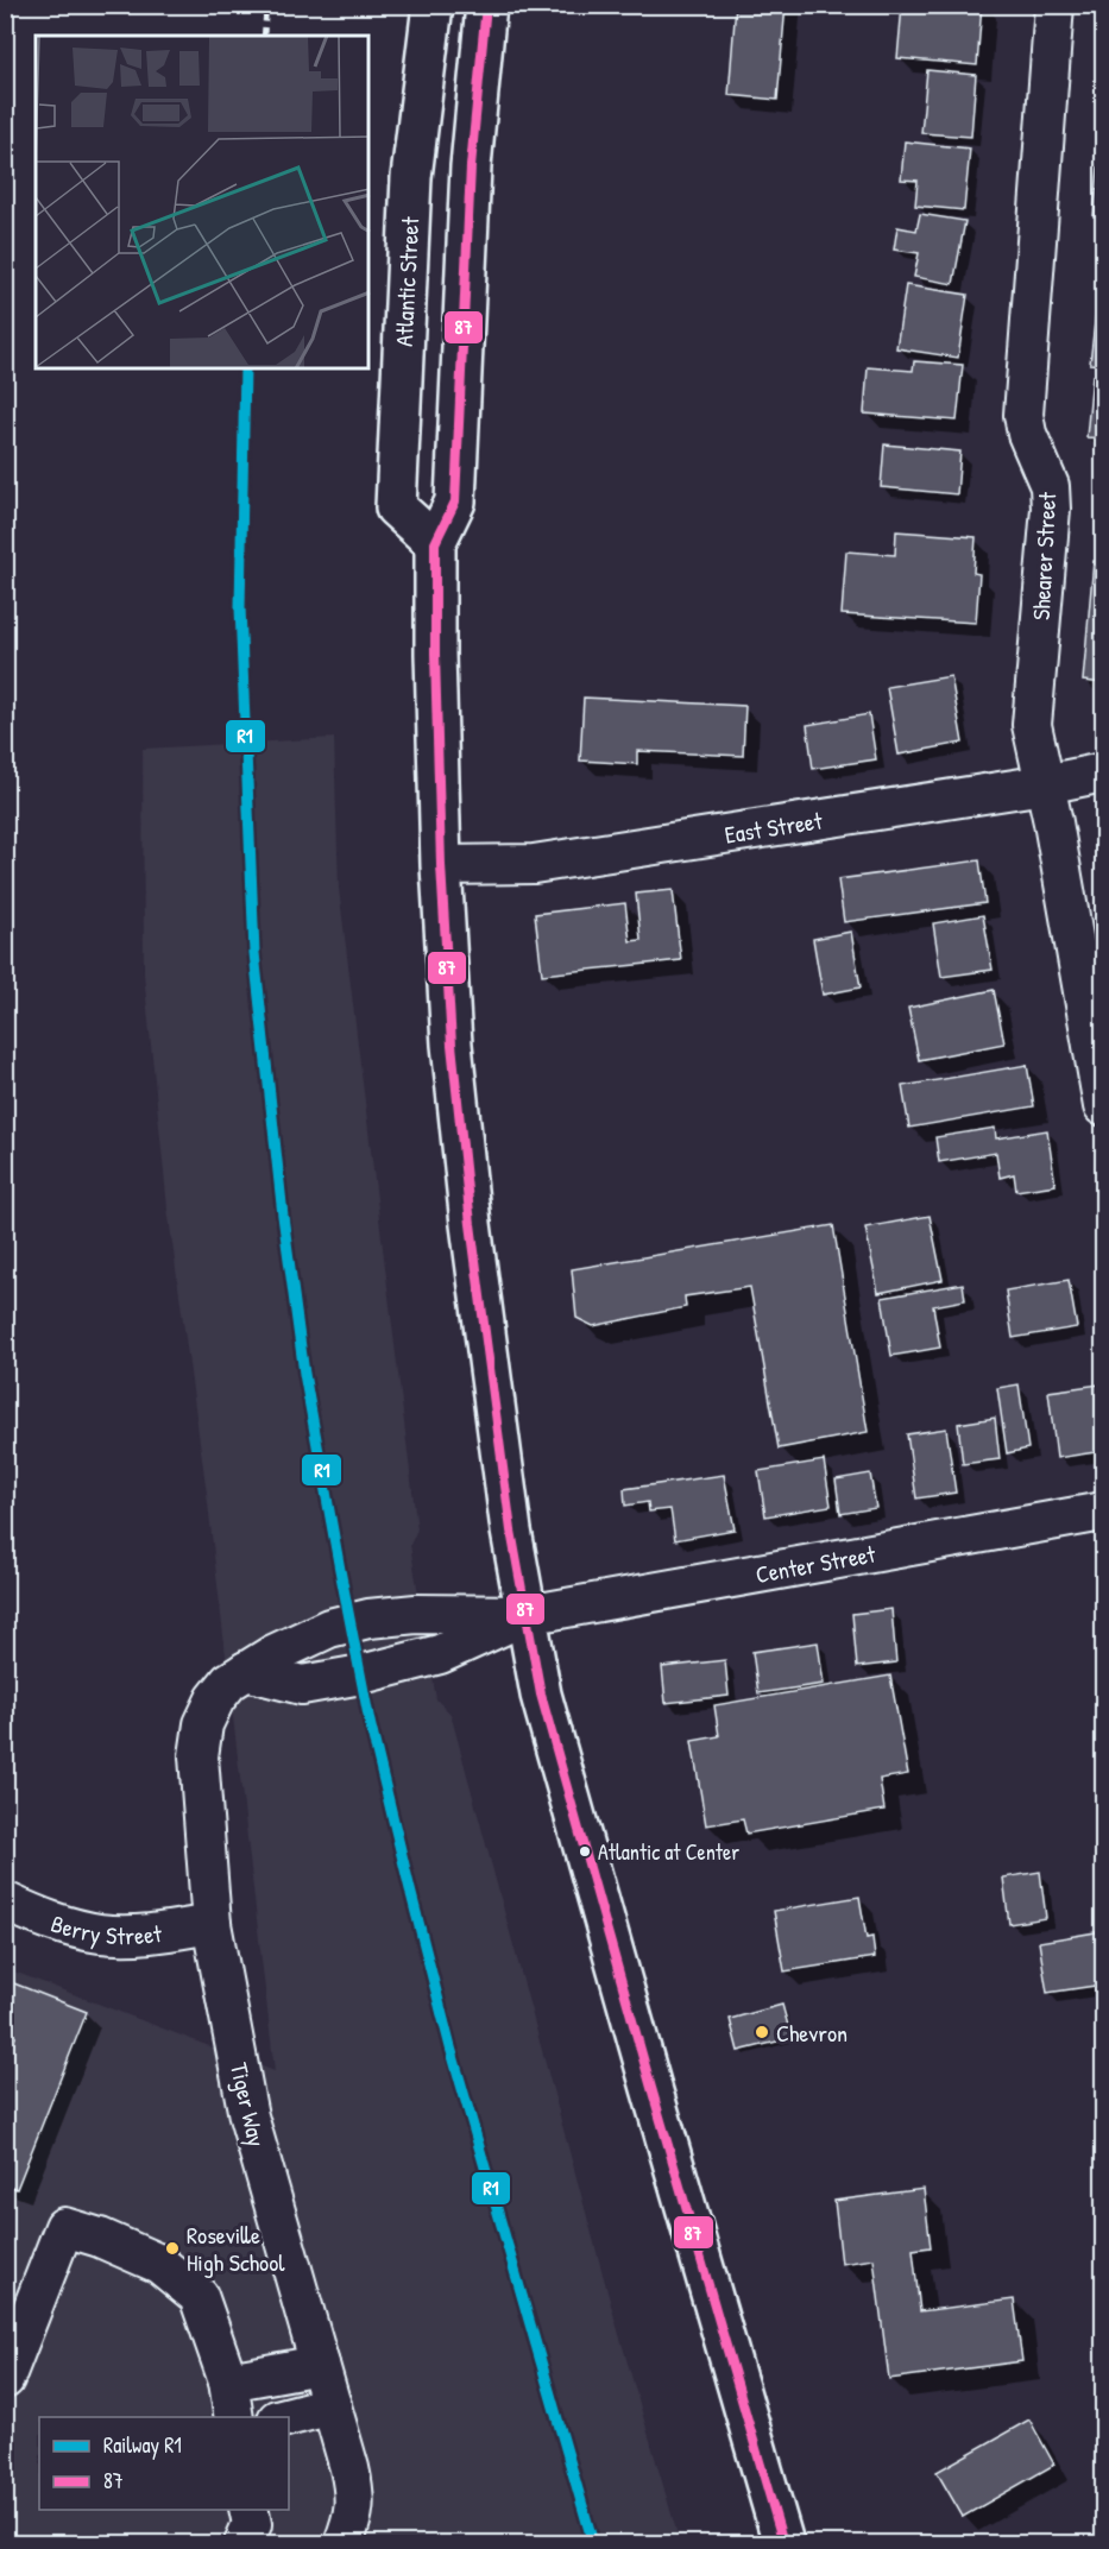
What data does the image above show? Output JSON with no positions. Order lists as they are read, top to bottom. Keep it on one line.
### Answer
{"streets":{"main road":["Atlantic Street"],"street":["Shearer Street","East Street","Center Street","Berry Street","Tiger Way"]},"crossings":[["Shearer Street","East Street"],["Center Street","Tiger Way"],["Berry Street","Tiger Way"]],"places":["Atlantic at Center","Chevron","Roseville High School"],"lines":["transit line 87","rail line R1"],"legend":["Railway R1","87"]}
